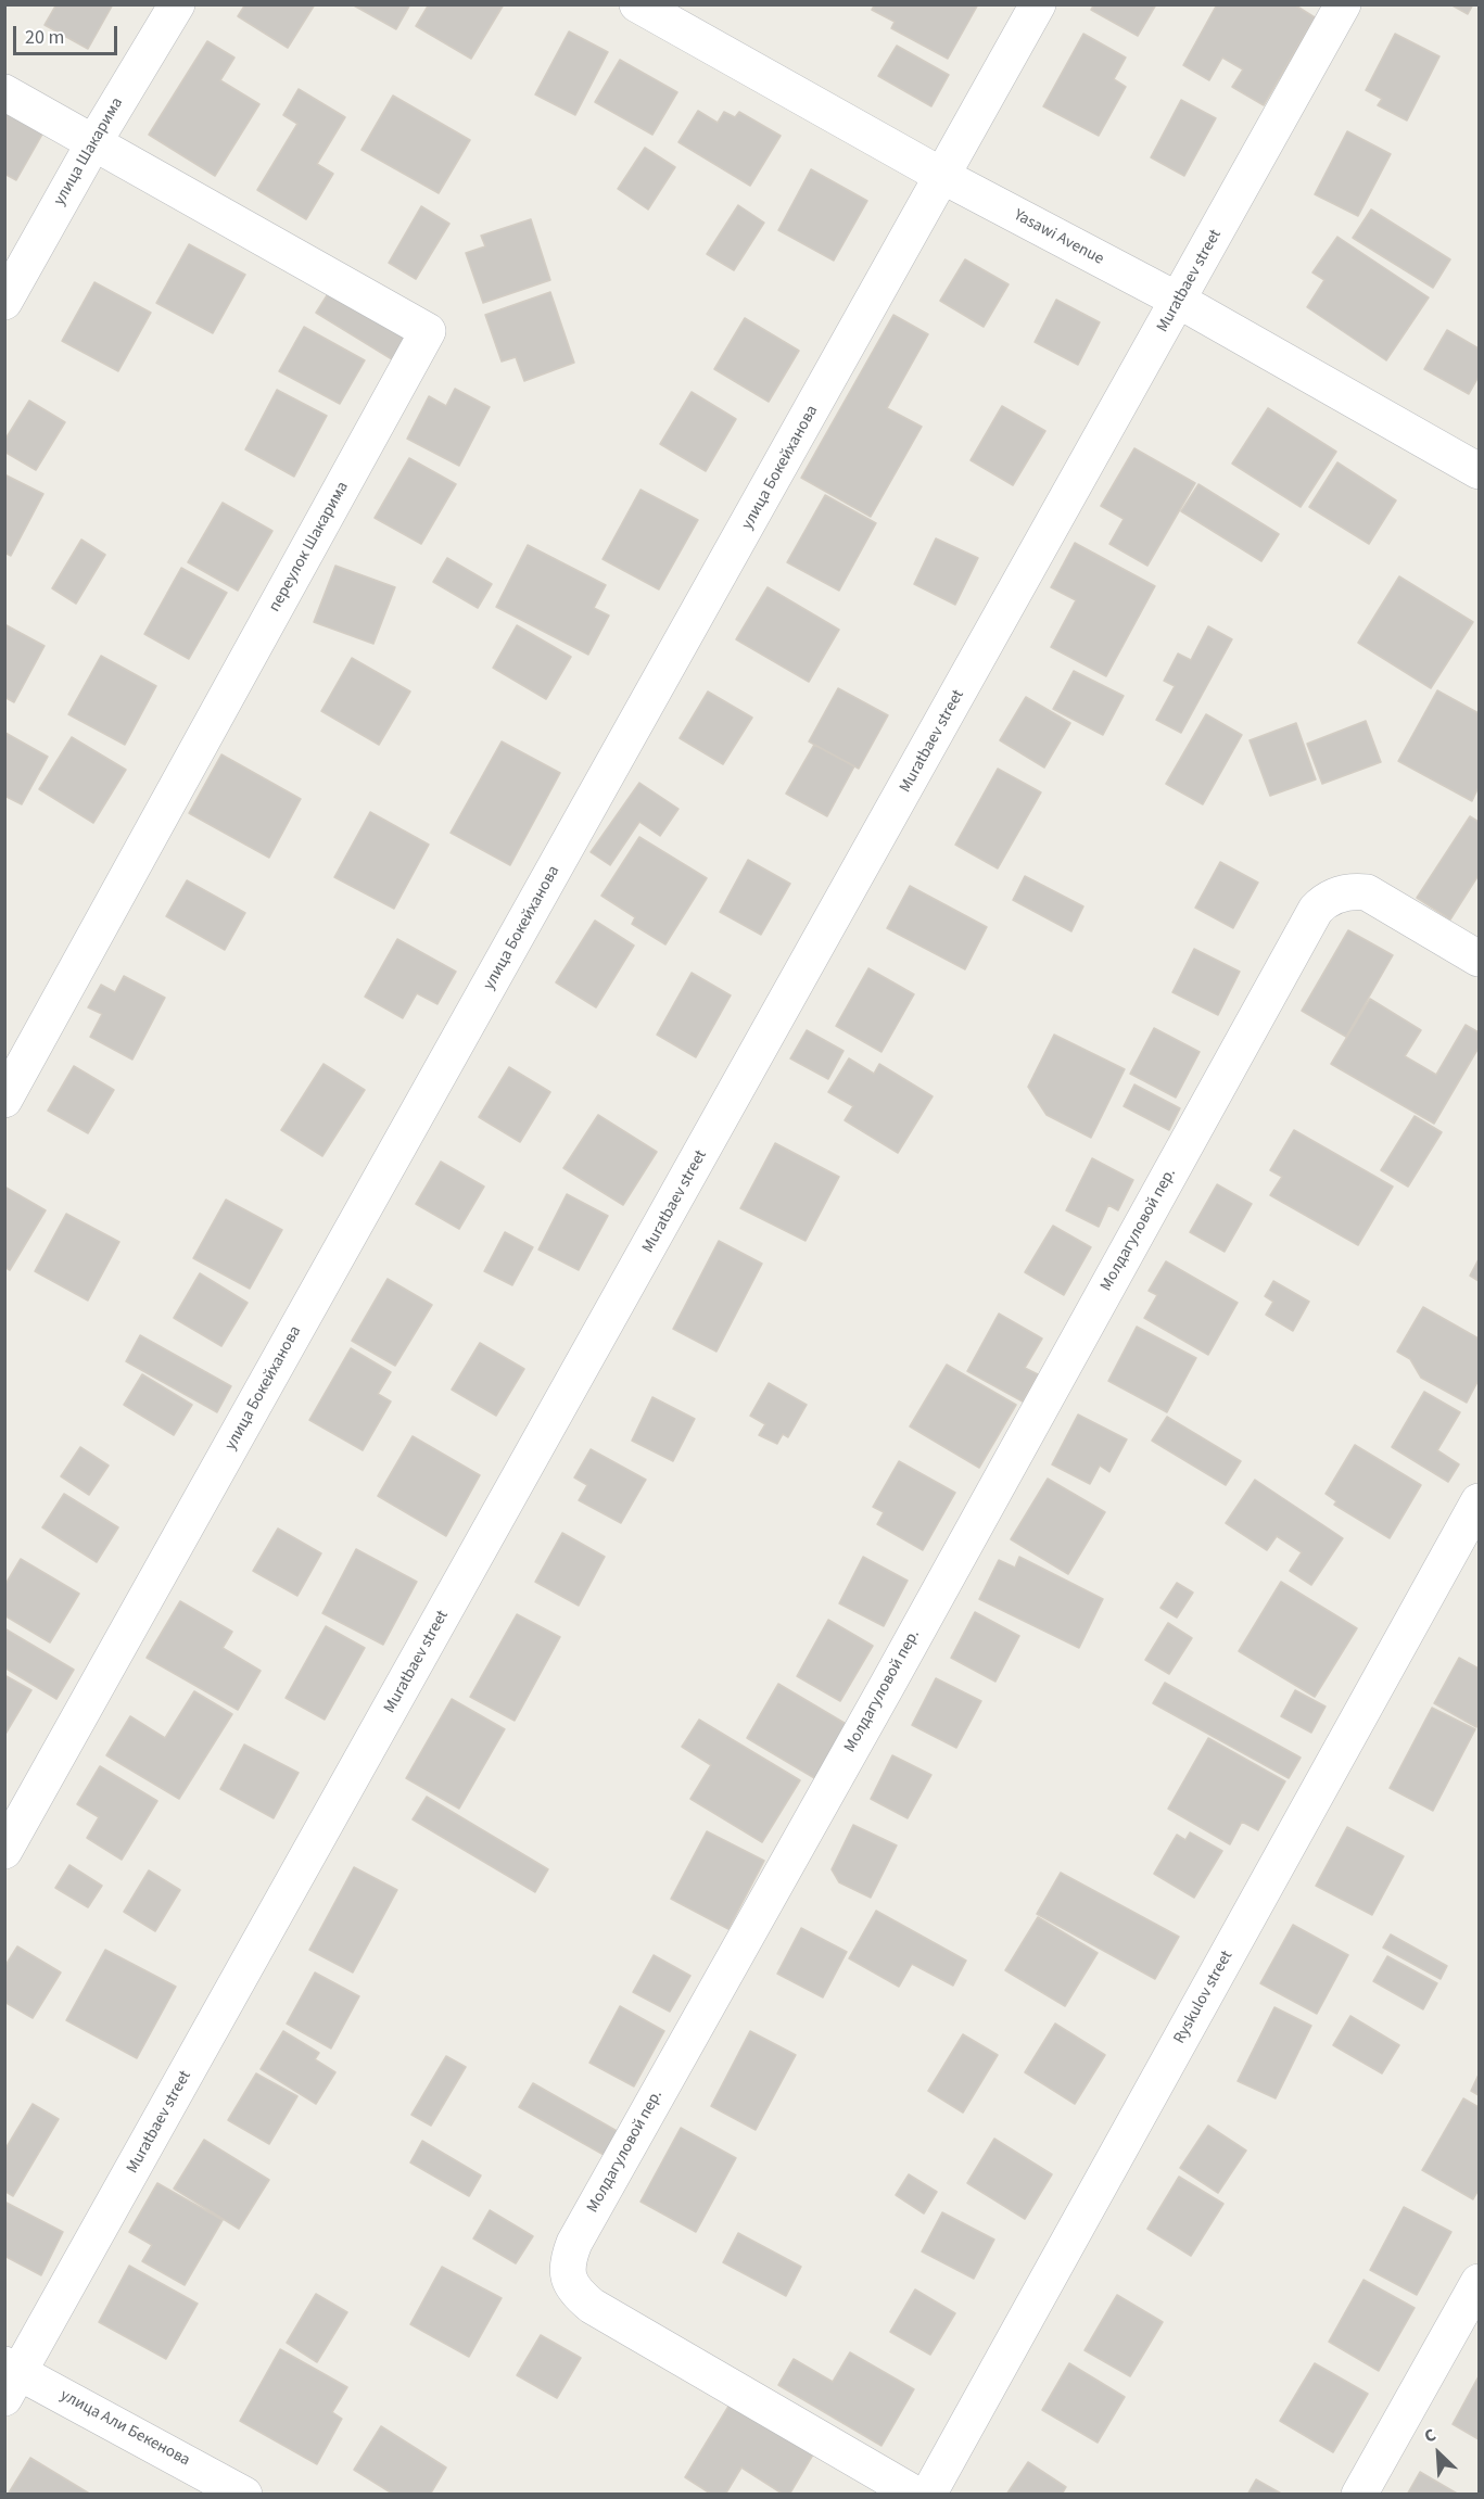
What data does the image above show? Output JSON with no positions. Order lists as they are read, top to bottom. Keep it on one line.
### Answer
{"streets":{"street":["улица Шакарима","Yasawi Avenue","Muratbaev street","улица Бокейханова","переулок Шакарима","Молдагуловой пер.","Ryskulov street","улица Али Бекенова"]},"crossings":[["улица Шакарима","переулок Шакарима"],["Yasawi Avenue","Muratbaev street"],["Yasawi Avenue","улица Бокейханова"],["Muratbaev street","улица Али Бекенова"]],"scale_bar":"20 m","north":"top left"}
